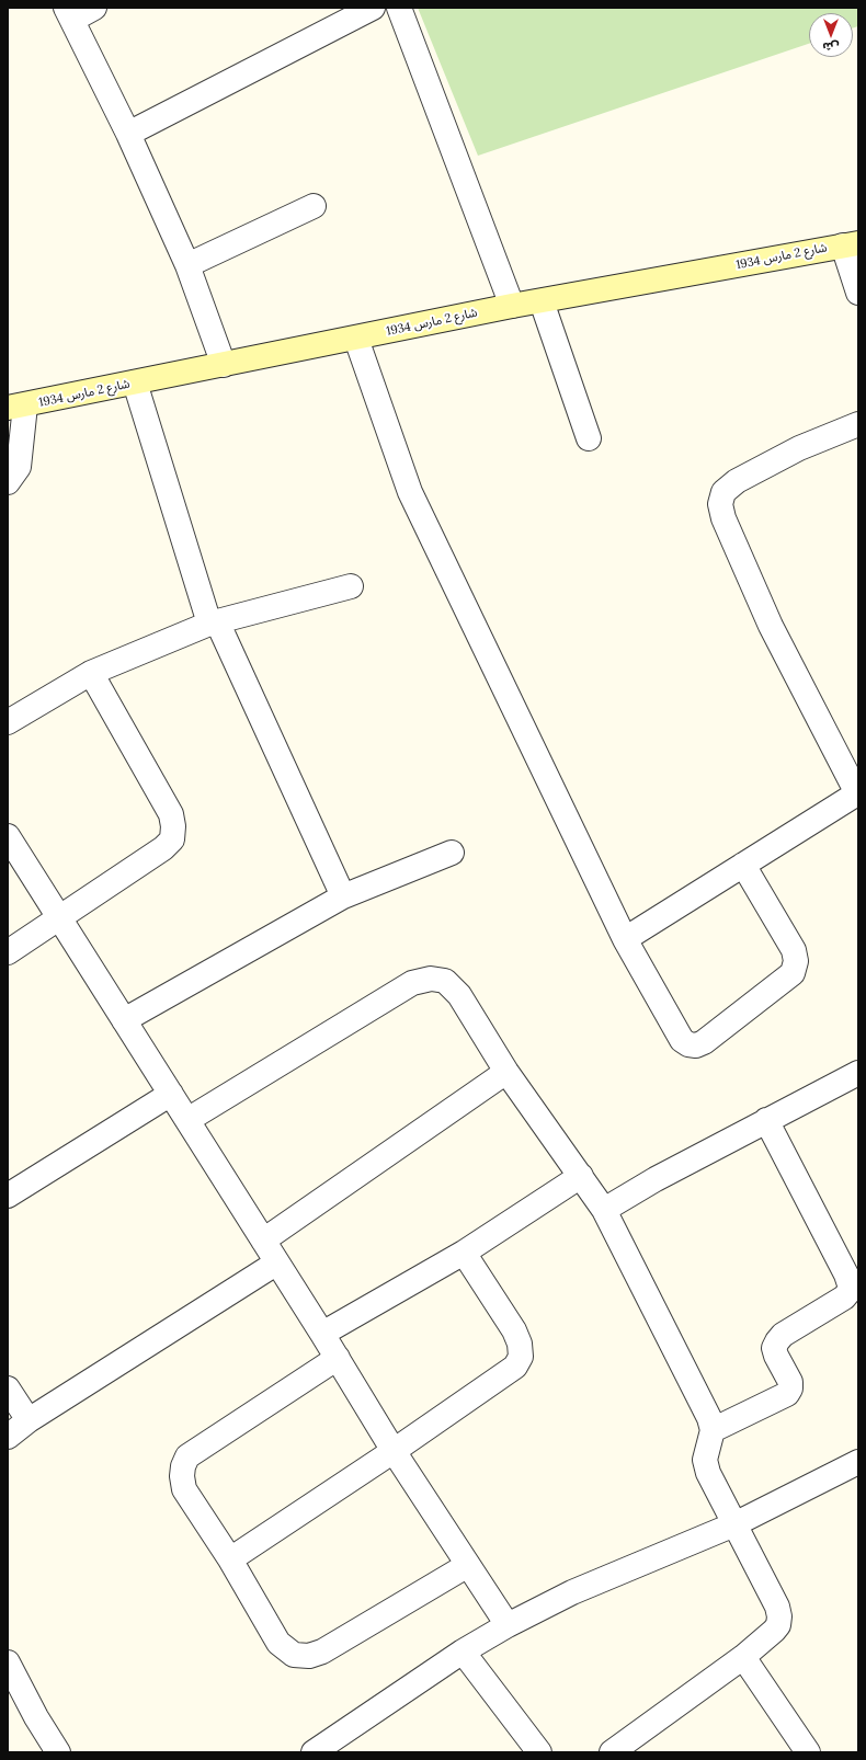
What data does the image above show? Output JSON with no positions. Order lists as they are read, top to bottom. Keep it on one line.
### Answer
{"streets":{"street":["شارع 2 مارس 1934"]},"north":"bottom"}
